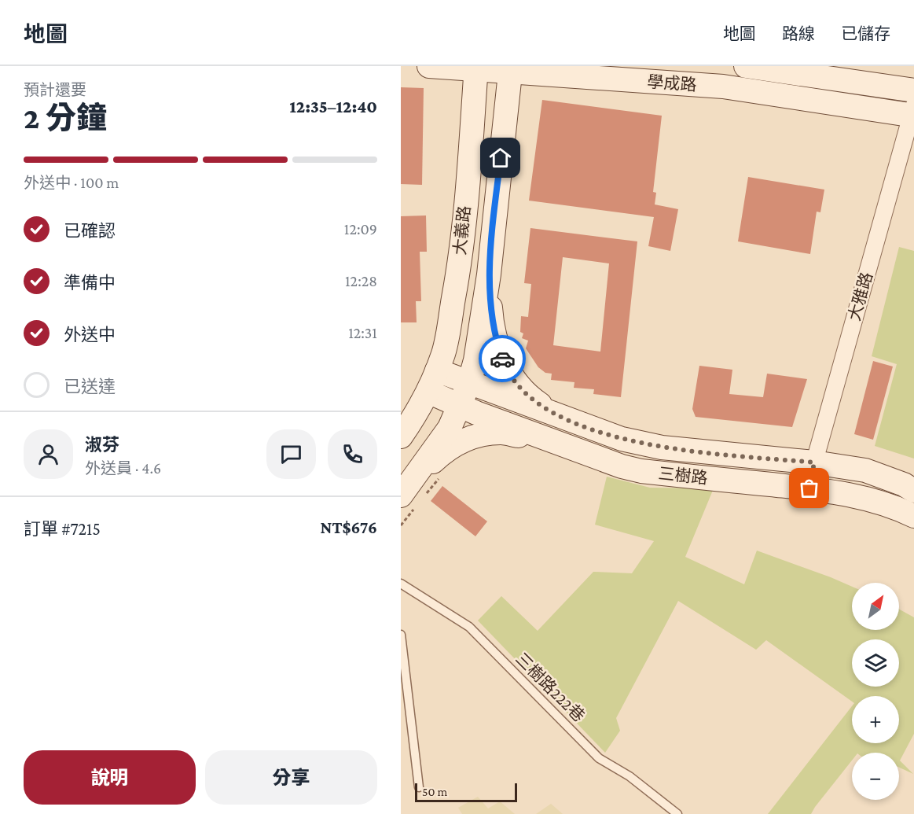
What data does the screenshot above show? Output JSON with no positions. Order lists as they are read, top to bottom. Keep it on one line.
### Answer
{"streets":{"street":["學成路","大義路","大雅路","三樹路"],"lane":["三樹路222巷"]},"crossings":[["學成路","大義路"],["學成路","大雅路"],["大義路","三樹路"],["大雅路","三樹路"]],"scale_bar":"50 m","north":"top right","page":{"header":"地圖","nav":["地圖","路線","已儲存"],"heading":["2 分鐘","預計還要","12:35–12:40"],"panel":["淑芬","外送員 · 4.6","訂單 #7215","NT$676"],"bar":"外送中 · 100 m","list":[["已確認","12:09"],["準備中","12:28"],["外送中","12:31"],"已送達"],"map_buttons":["+","−"],"buttons":["說明","分享"],"scale":"50 m"}}
